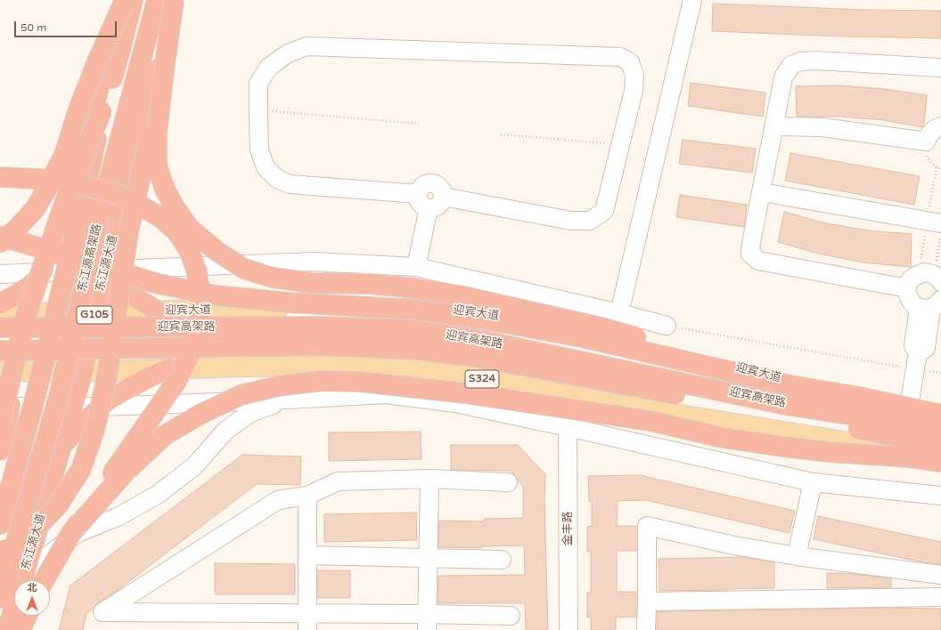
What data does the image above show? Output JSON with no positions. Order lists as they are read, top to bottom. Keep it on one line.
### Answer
{"streets":{"highway":["东江源高架路","东江源大道","G105","迎宾高架路"],"main road":["迎宾大道","S324"],"street":["金丰路"]},"crossings":[["东江源大道","迎宾大道"],["东江源大道","S324"]],"scale_bar":"50 m","north":"top"}
